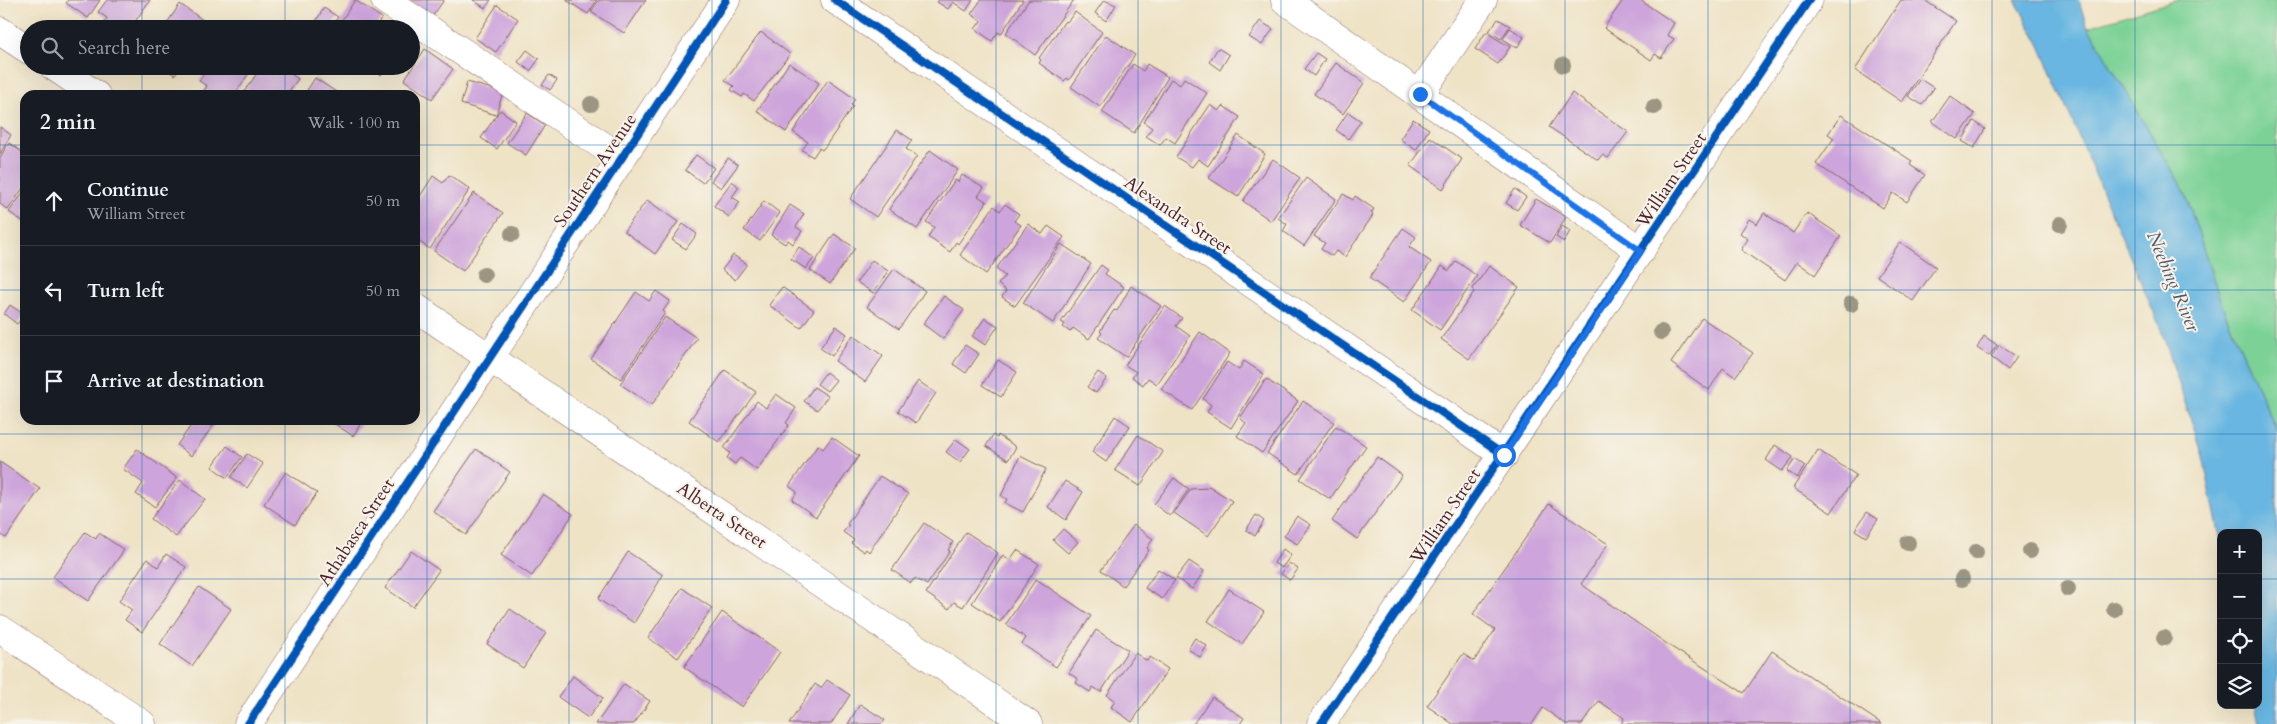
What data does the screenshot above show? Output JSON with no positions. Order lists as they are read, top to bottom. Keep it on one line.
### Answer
{"streets":{"street":["Southern Avenue","William Street","Alexandra Street","Alberta Street","Athabasca Street"]},"crossings":[["Southern Avenue","Alberta Street"],["Southern Avenue","Athabasca Street"],["William Street","Alexandra Street"],["Alberta Street","Athabasca Street"]],"water":["Neebing River"],"page":{"search":"Search here","heading":["2 min","Walk · 100 m"],"list":[["Continue","William Street","50 m"],["Turn left","50 m"],"Arrive at destination"],"map_buttons":["+","−"]}}
